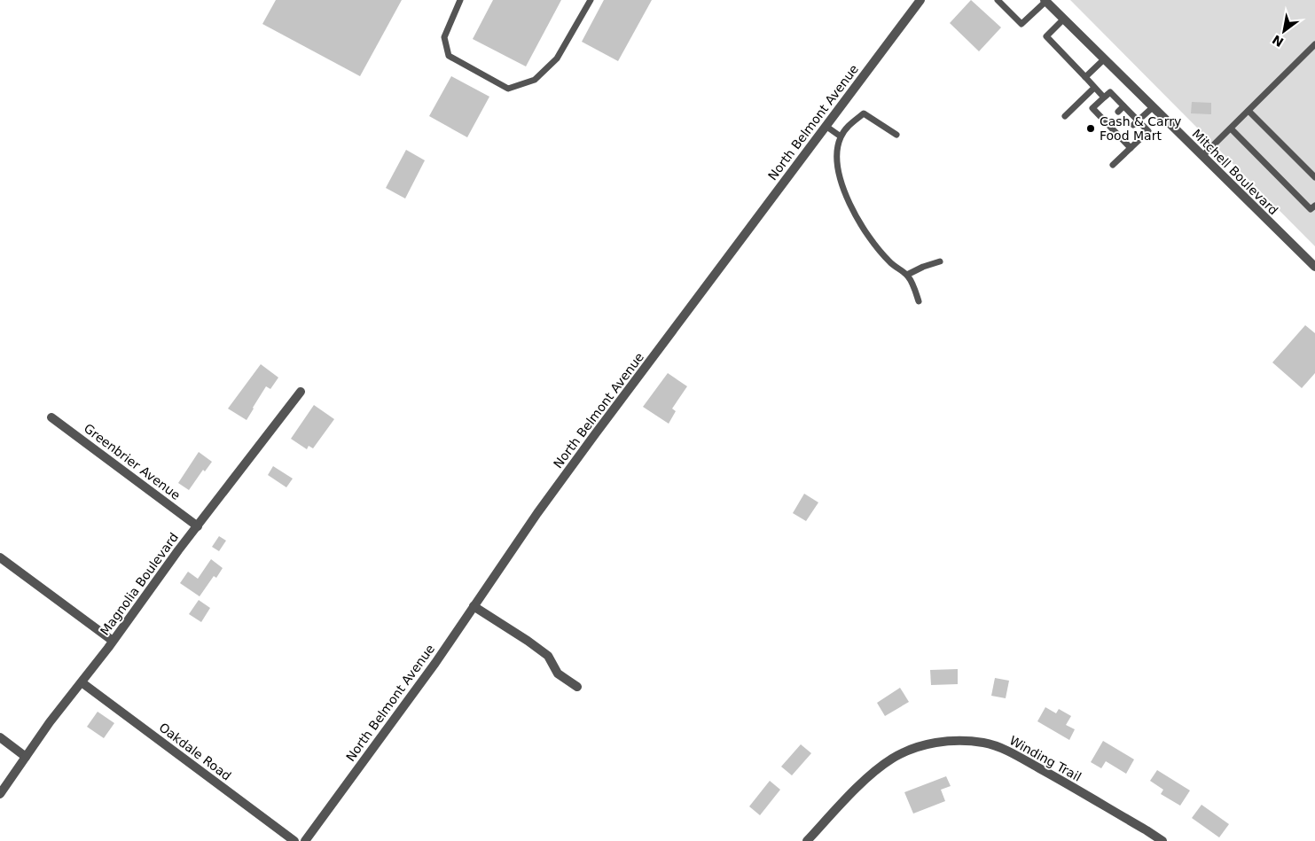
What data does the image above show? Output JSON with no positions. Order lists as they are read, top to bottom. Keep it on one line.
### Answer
{"streets":{"street":["North Belmont Avenue","Mitchell Boulevard","Greenbrier Avenue","Magnolia Boulevard","Oakdale Road","Winding Trail"]},"crossings":[["Greenbrier Avenue","Magnolia Boulevard"],["Magnolia Boulevard","Oakdale Road"]],"places":["Cash & Carry Food Mart"],"north":"bottom left"}
